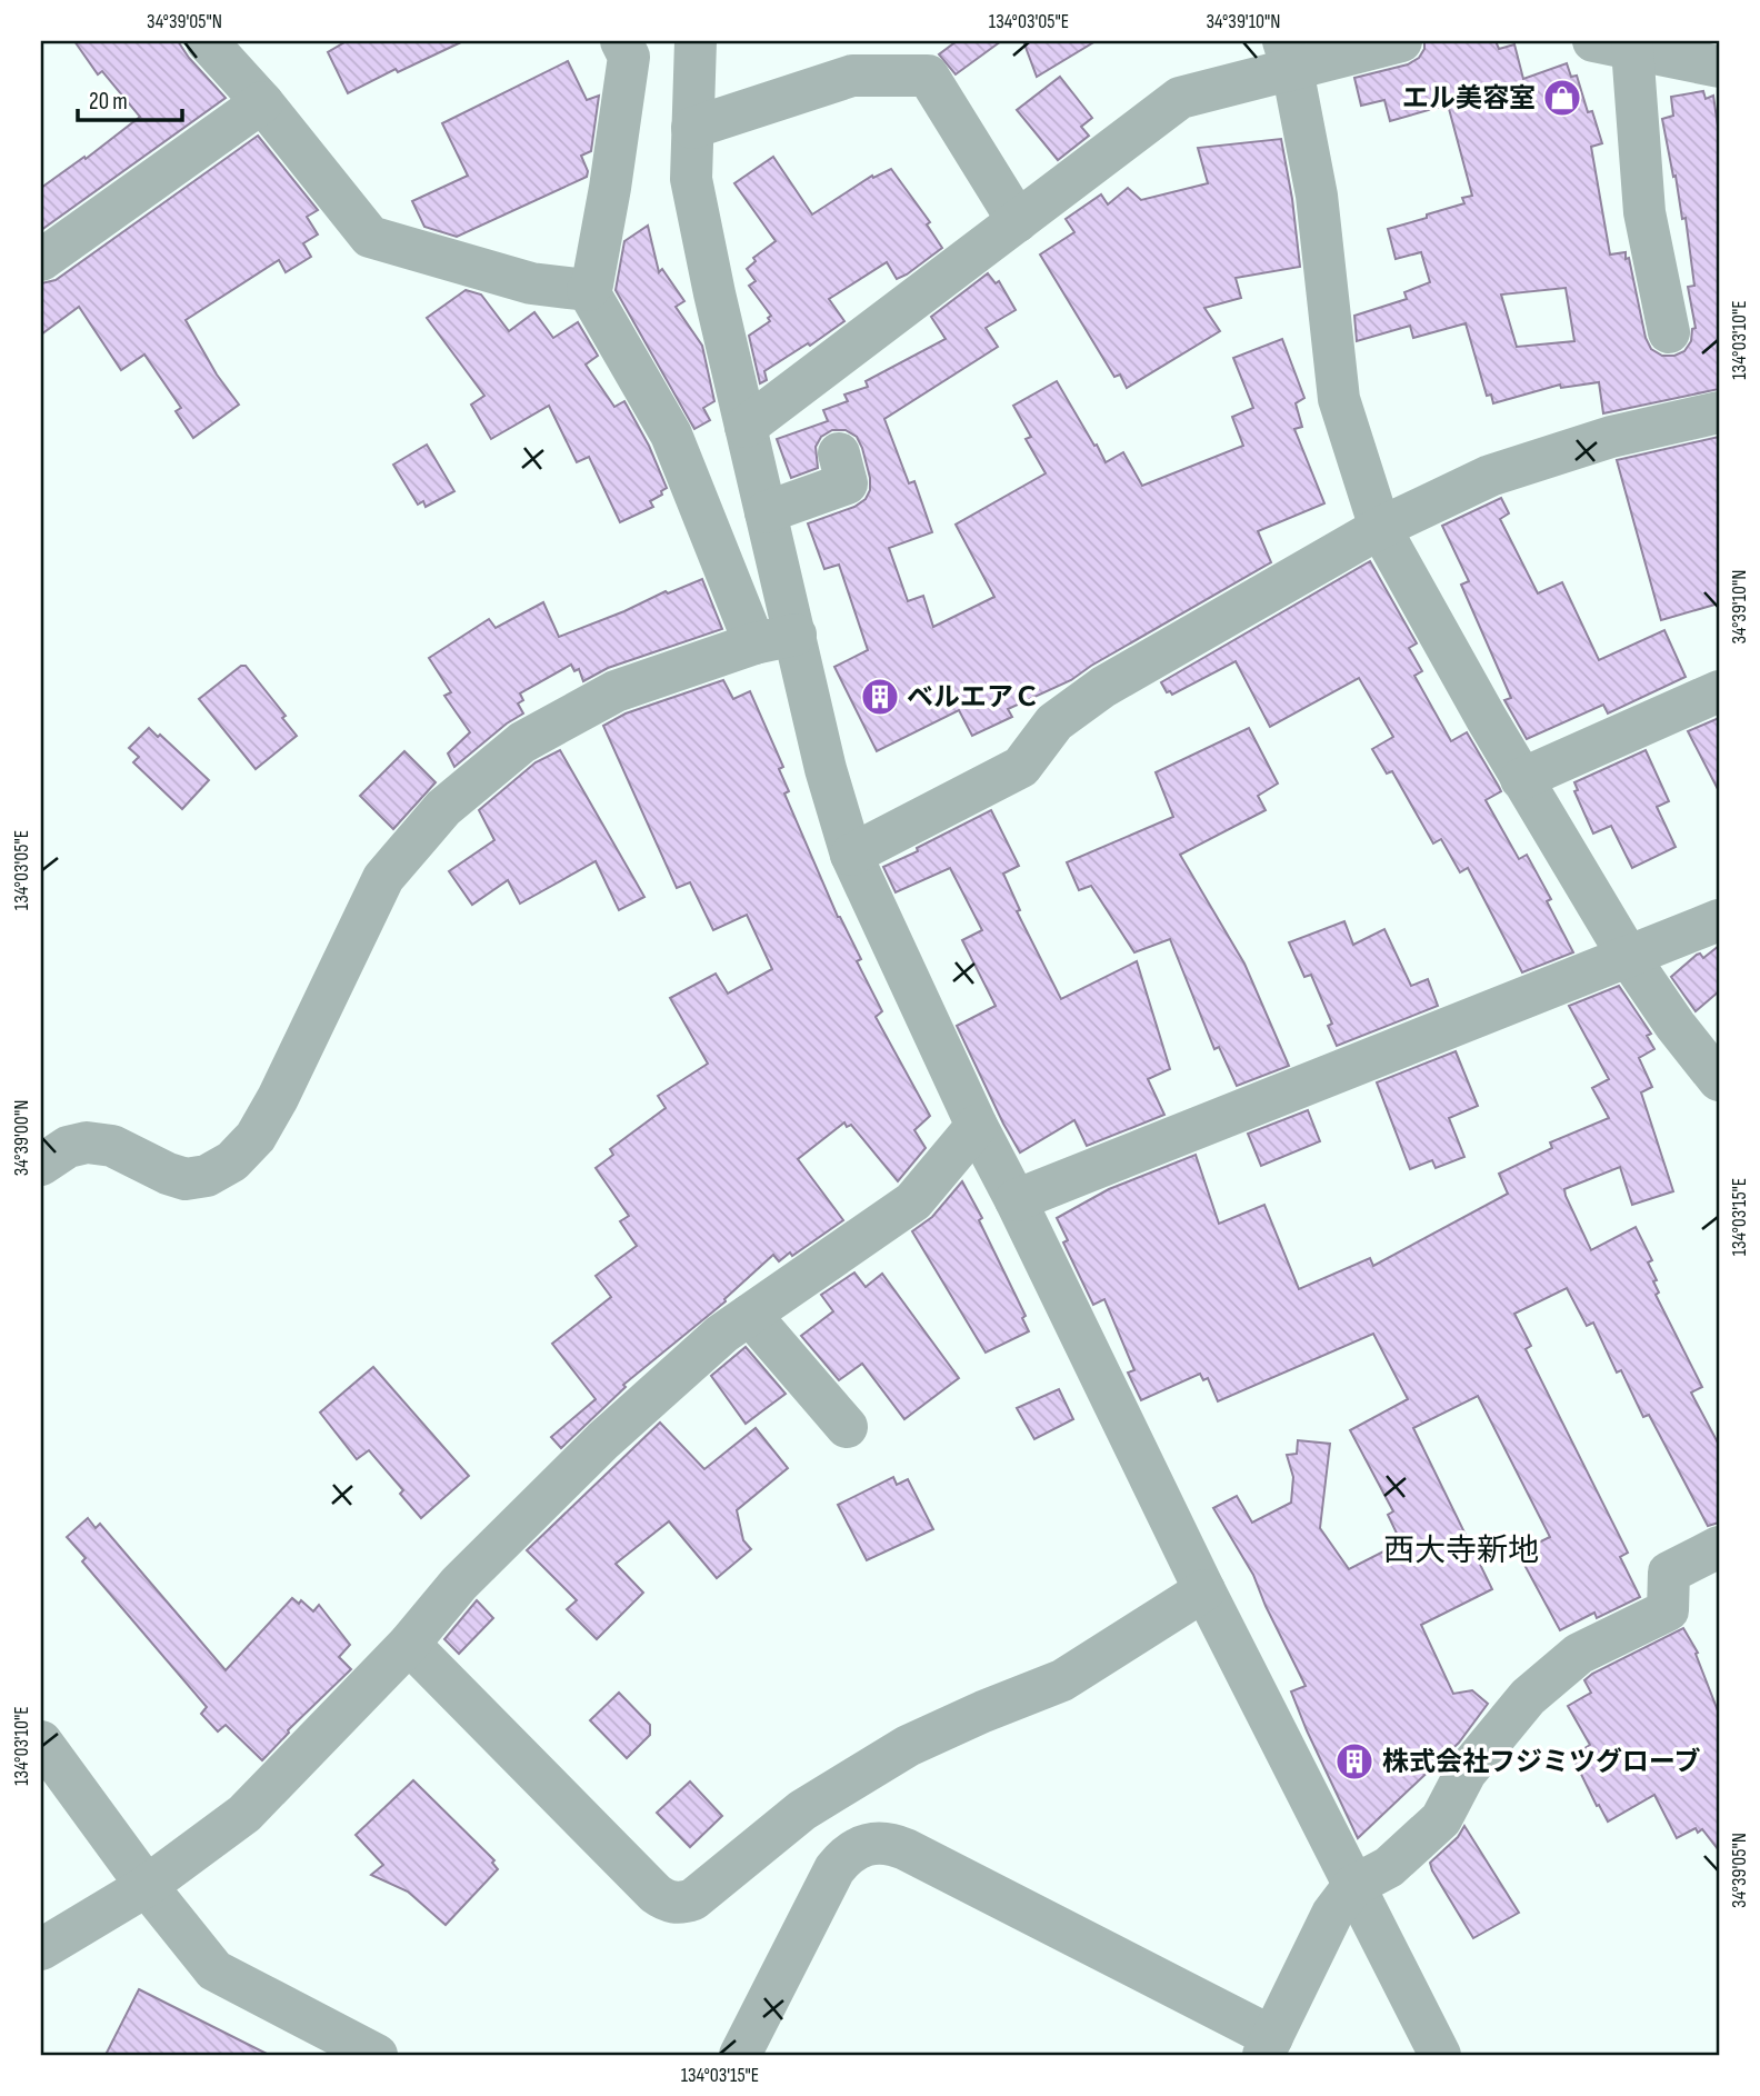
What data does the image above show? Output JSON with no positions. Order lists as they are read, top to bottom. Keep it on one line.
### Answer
{"districts":["西大寺新地"],"places":{"shop":["エル美容室"],"building":["ベルエアＣ","株式会社フジミツグローブ"]},"scale_bar":"20 m","coordinates":["34°39'05\"N","134°03'05\"E","34°39'10\"N","134°03'10\"E","34°39'00\"N","134°03'15\"E"]}
